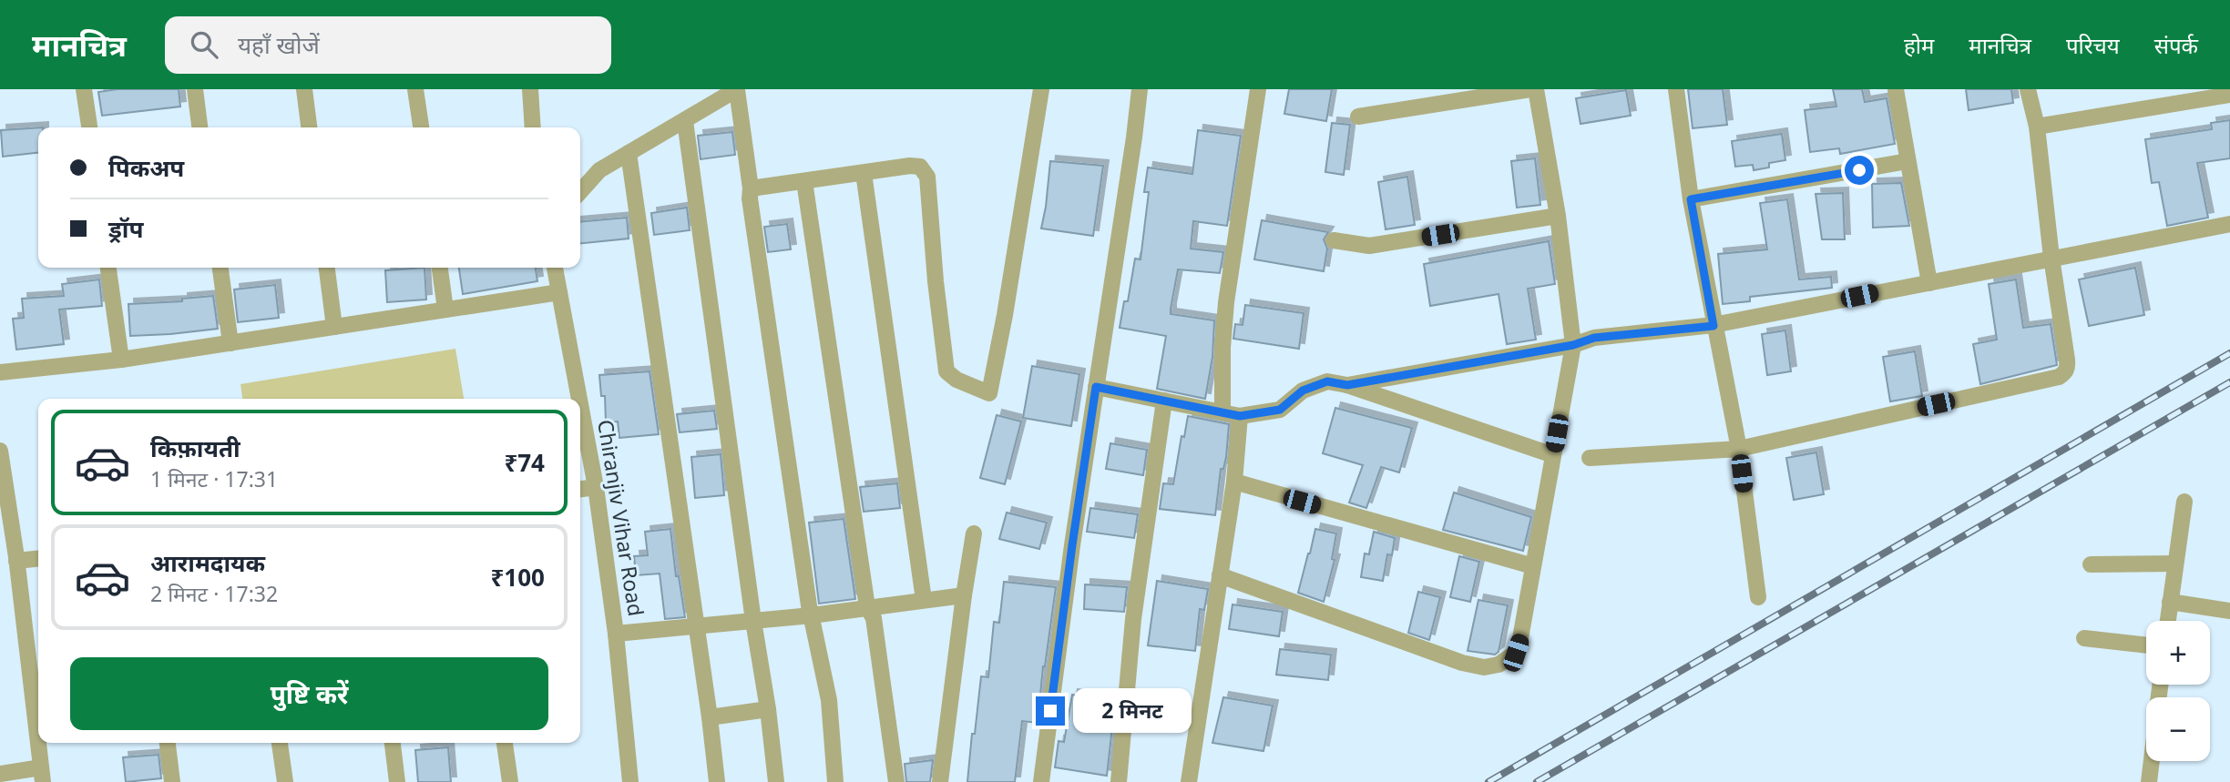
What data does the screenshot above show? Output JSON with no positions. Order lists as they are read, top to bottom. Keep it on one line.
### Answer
{"streets":{"street":["Chiranjiv Vihar Road"]},"page":{"header":"मानचित्र","search":"यहाँ खोजें","nav":["होम","मानचित्र","परिचय","संपर्क"],"banner":["पिकअप","ड्रॉप"],"list":[{"name":"किफ़ायती","note":"1 मिनट · 17:31","value":"₹74"},{"name":"आरामदायक","note":"2 मिनट · 17:32","value":"₹100"}],"map_buttons":["+","−"],"buttons":"पुष्टि करें","bubble":"2 मिनट"}}
